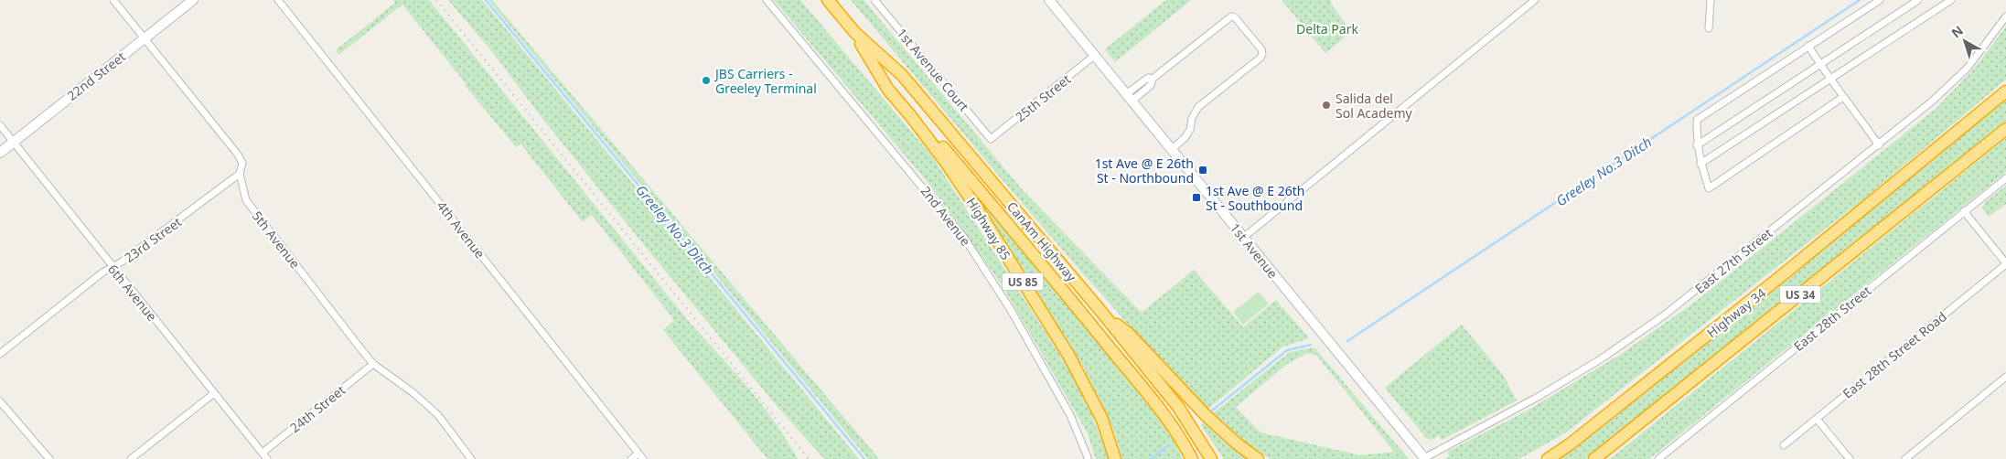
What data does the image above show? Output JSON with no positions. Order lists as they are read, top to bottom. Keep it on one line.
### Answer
{"streets":{"highway":["Highway 85","CanAm Highway","US 85","US 34","Highway 34"],"main road":["22nd Street","1st Avenue"],"street":["1st Avenue Court","25th Street","2nd Avenue","4th Avenue","23rd Street","5th Avenue","East 27th Street","6th Avenue","East 28th Street","East 28th Street Road","24th Street"]},"crossings":[["1st Avenue Court","25th Street"],["22nd Street","5th Avenue"],["22nd Street","6th Avenue"],["25th Street","1st Avenue"],["Highway 85","CanAm Highway"],["23rd Street","5th Avenue"],["23rd Street","6th Avenue"],["5th Avenue","24th Street"],["CanAm Highway","US 85"],["1st Avenue","East 27th Street"],["6th Avenue","24th Street"]],"water":["Greeley No.3 Ditch"],"parks":["Delta Park"],"places":{"other":["JBS Carriers - Greeley Terminal","Salida del Sol Academy"],"transit":["1st Ave @ E 26th St - Northbound","1st Ave @ E 26th St - Southbound"]},"north":"top left"}
